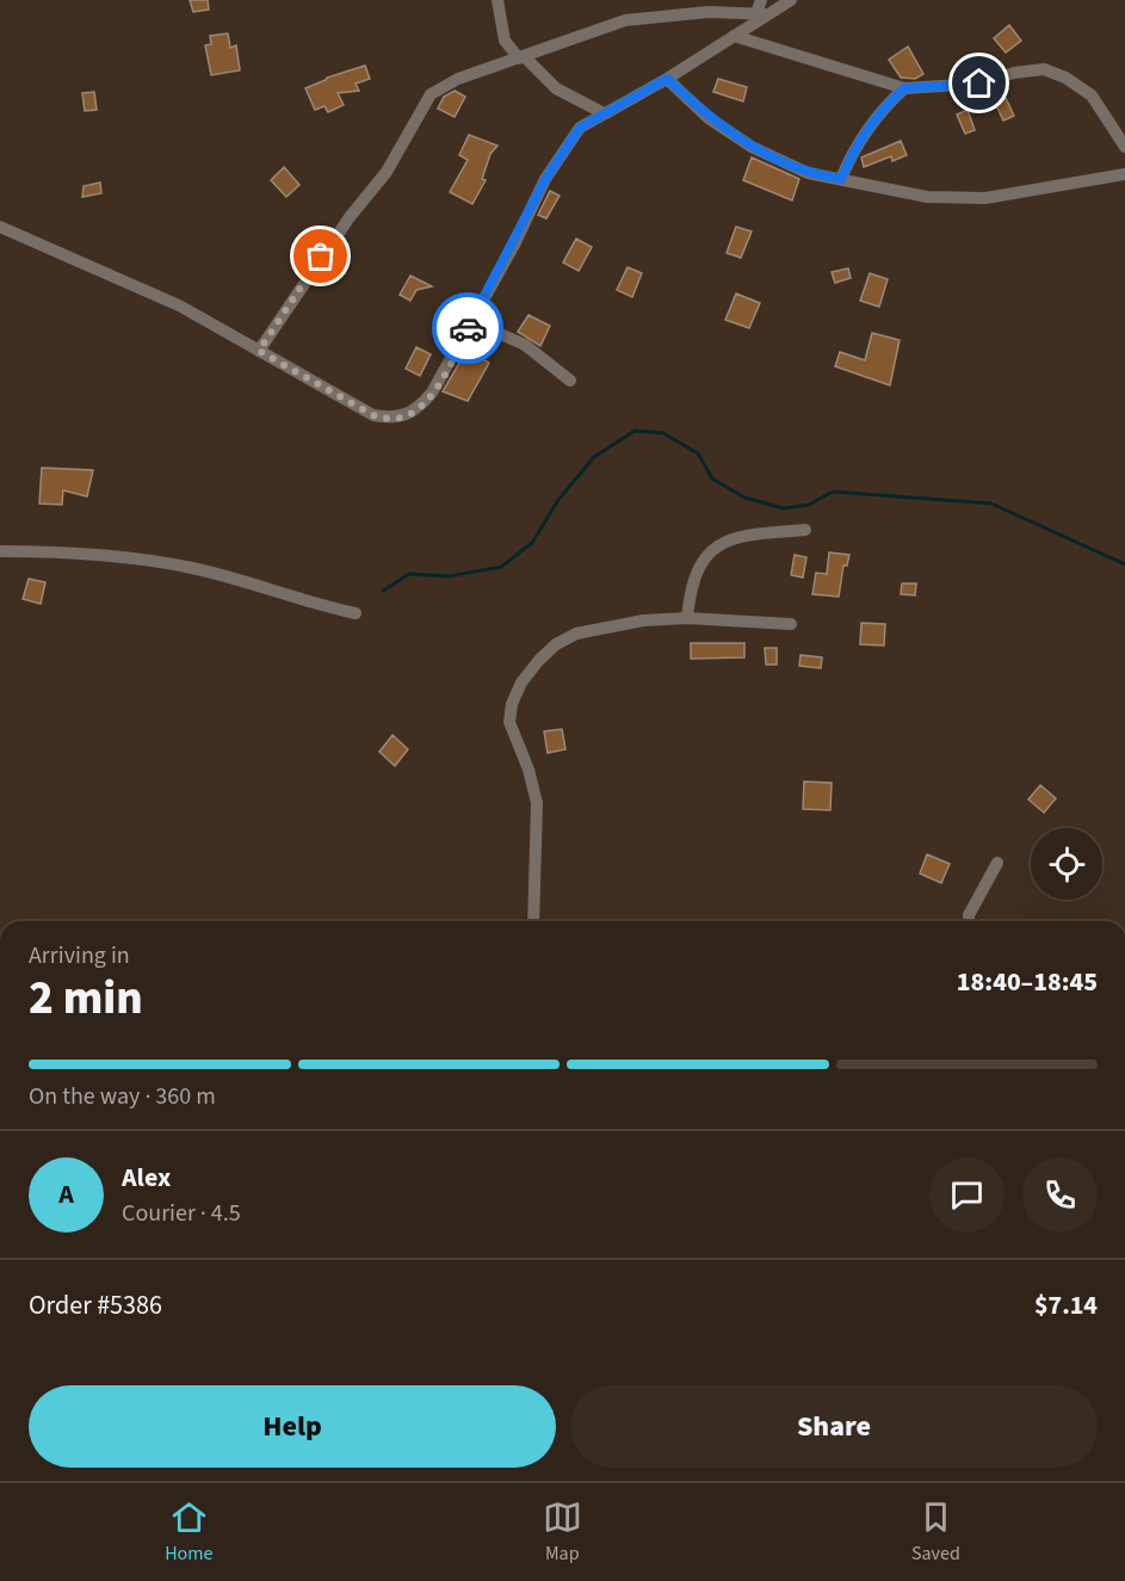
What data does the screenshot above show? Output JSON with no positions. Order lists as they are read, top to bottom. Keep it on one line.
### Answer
{"page":{"heading":["2 min","Arriving in","18:40–18:45"],"panel":["Alex","Courier · 4.5","Order #5386","$7.14"],"bar":"On the way · 360 m","round":"A","buttons":["Help","Share"],"tabs":["Home","Map","Saved"]}}
